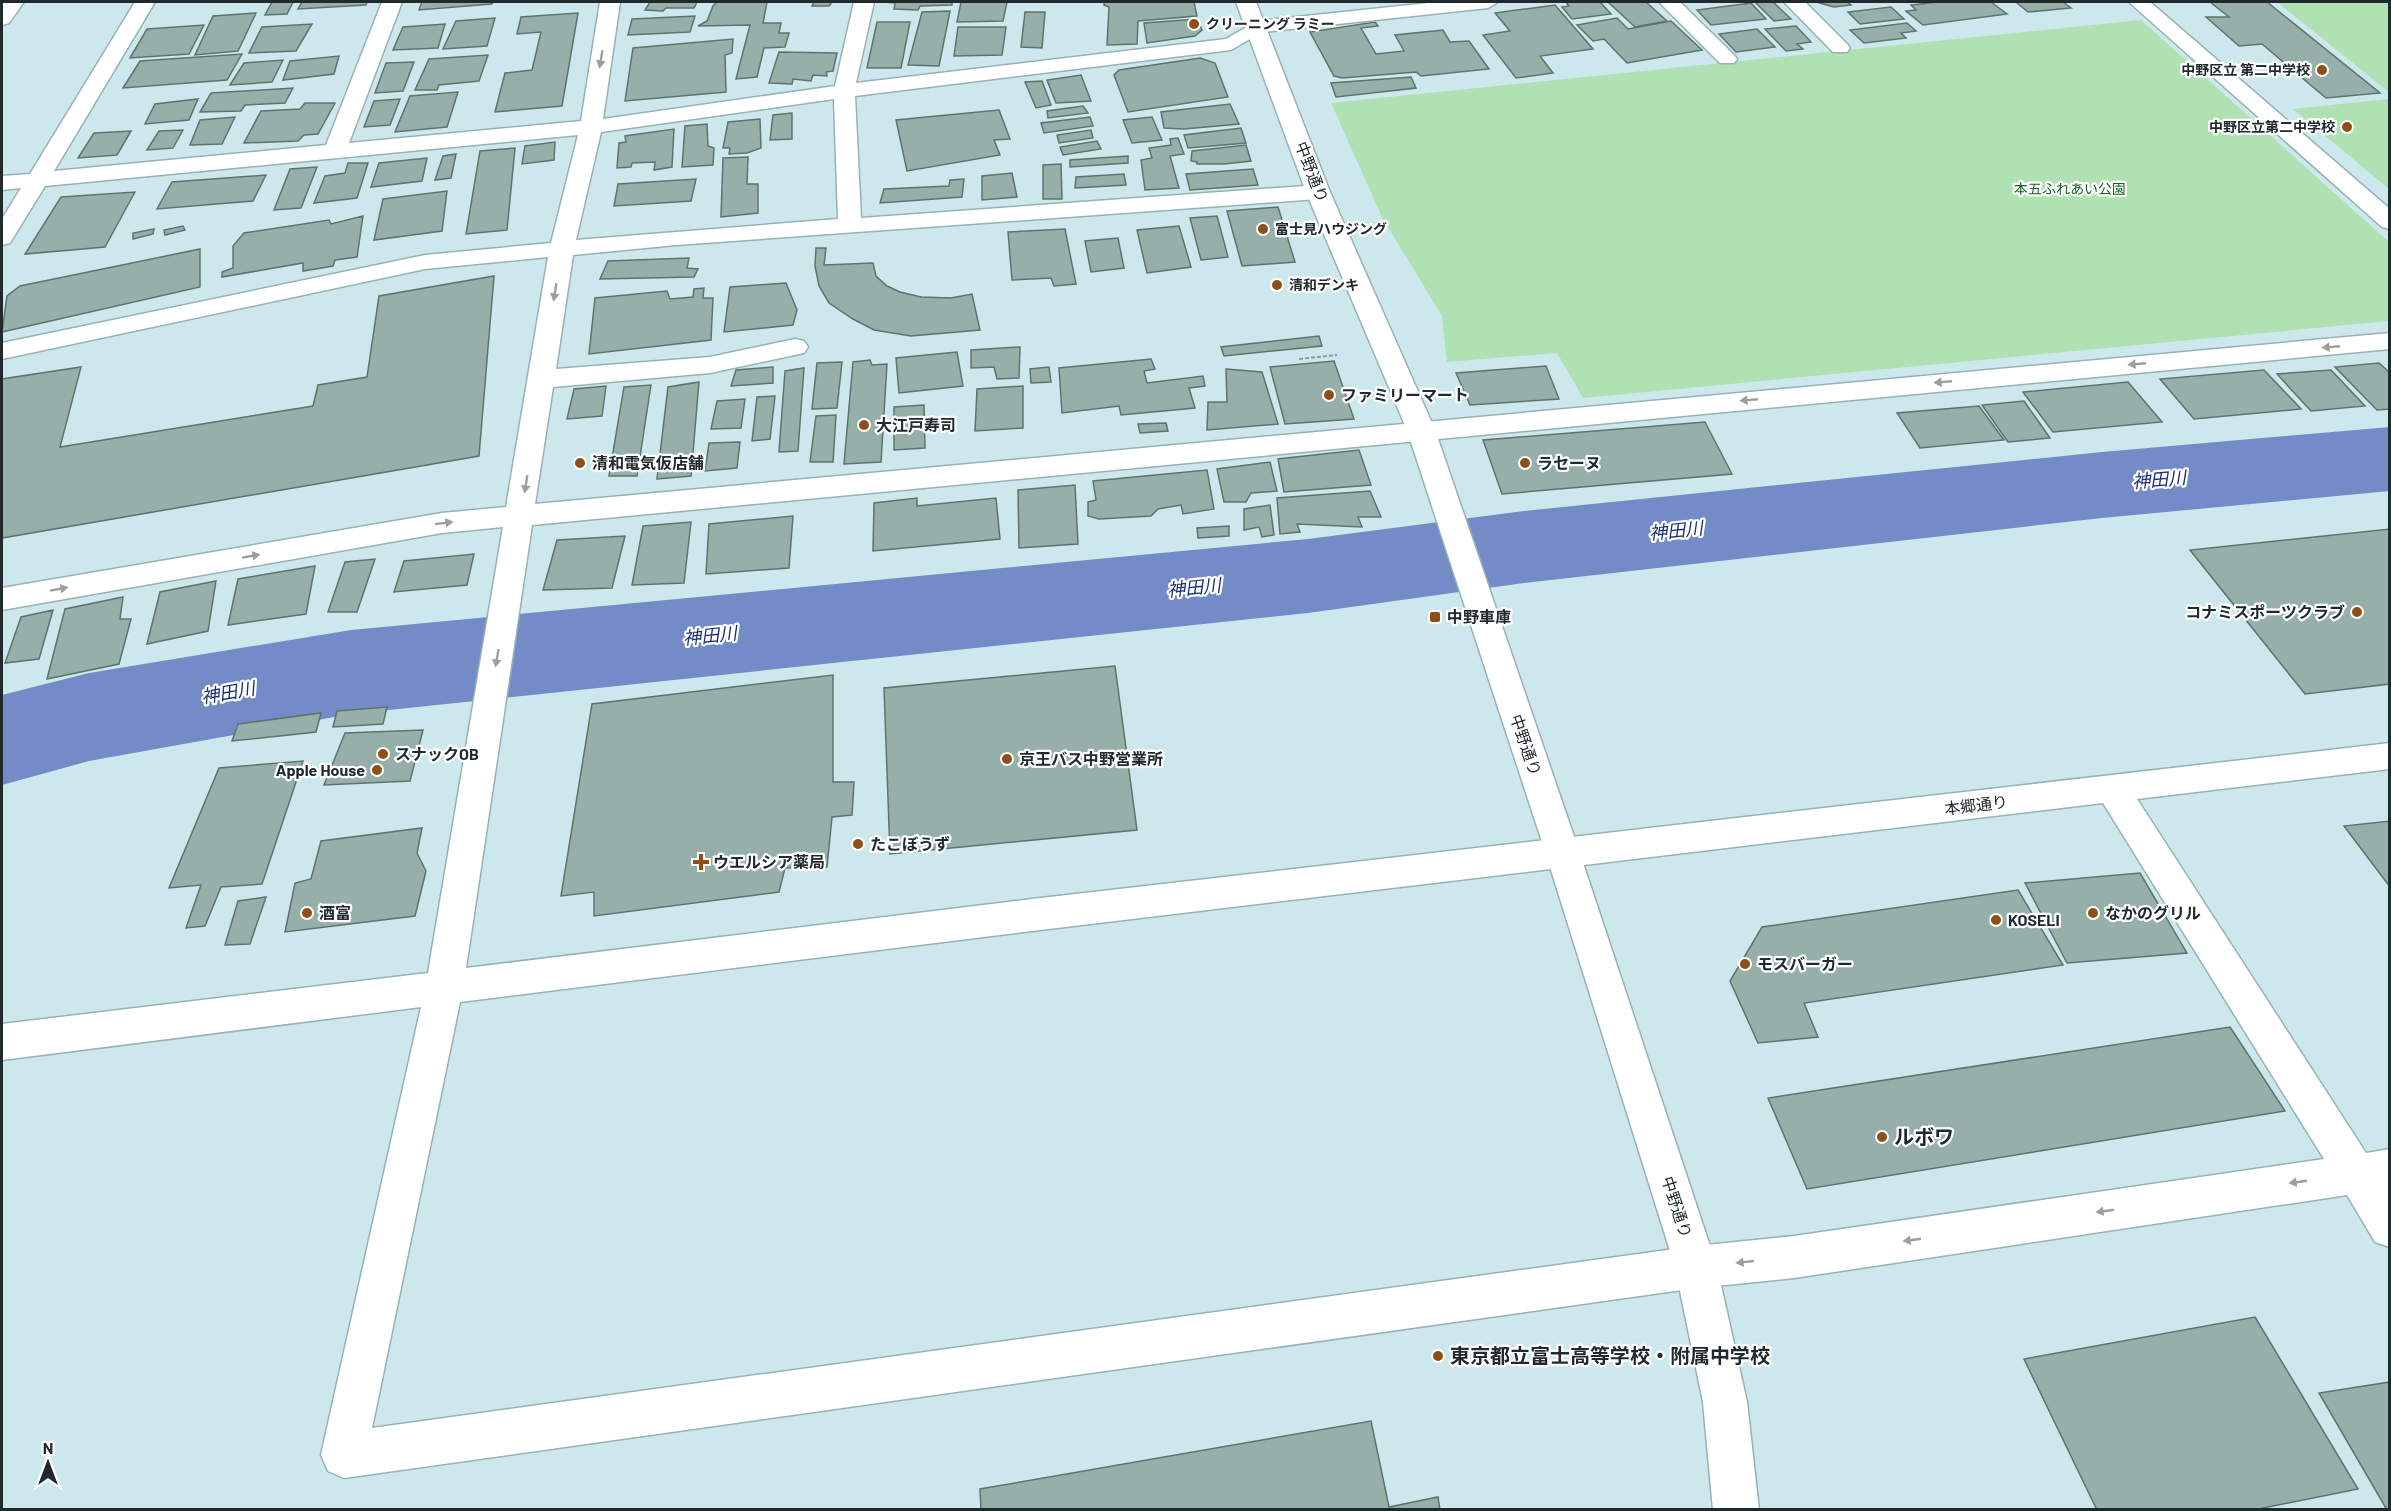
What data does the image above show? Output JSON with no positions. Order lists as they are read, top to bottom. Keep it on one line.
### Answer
{"streets":{"street":["中野通り","本郷通り"]},"crossings":[["中野通り","本郷通り"]],"water":["神田川"],"parks":["本五ふれあい公園"],"places":{"other":["クリーニング ラミー","中野区立 第二中学校","中野区立第二中学校","富士見ハウジング","清和デンキ","ファミリーマート","大江戸寿司","清和電気仮店舗","ラセーヌ","コナミスポーツクラブ","スナックOB","京王バス中野営業所","Apple House","たこぼうず","酒富","なかのグリル","KOSELI","モスバーガー","ルボワ","東京都立富士高等学校・附属中学校"],"transit":["中野車庫"],"health":["ウエルシア薬局"]},"north":"top"}
